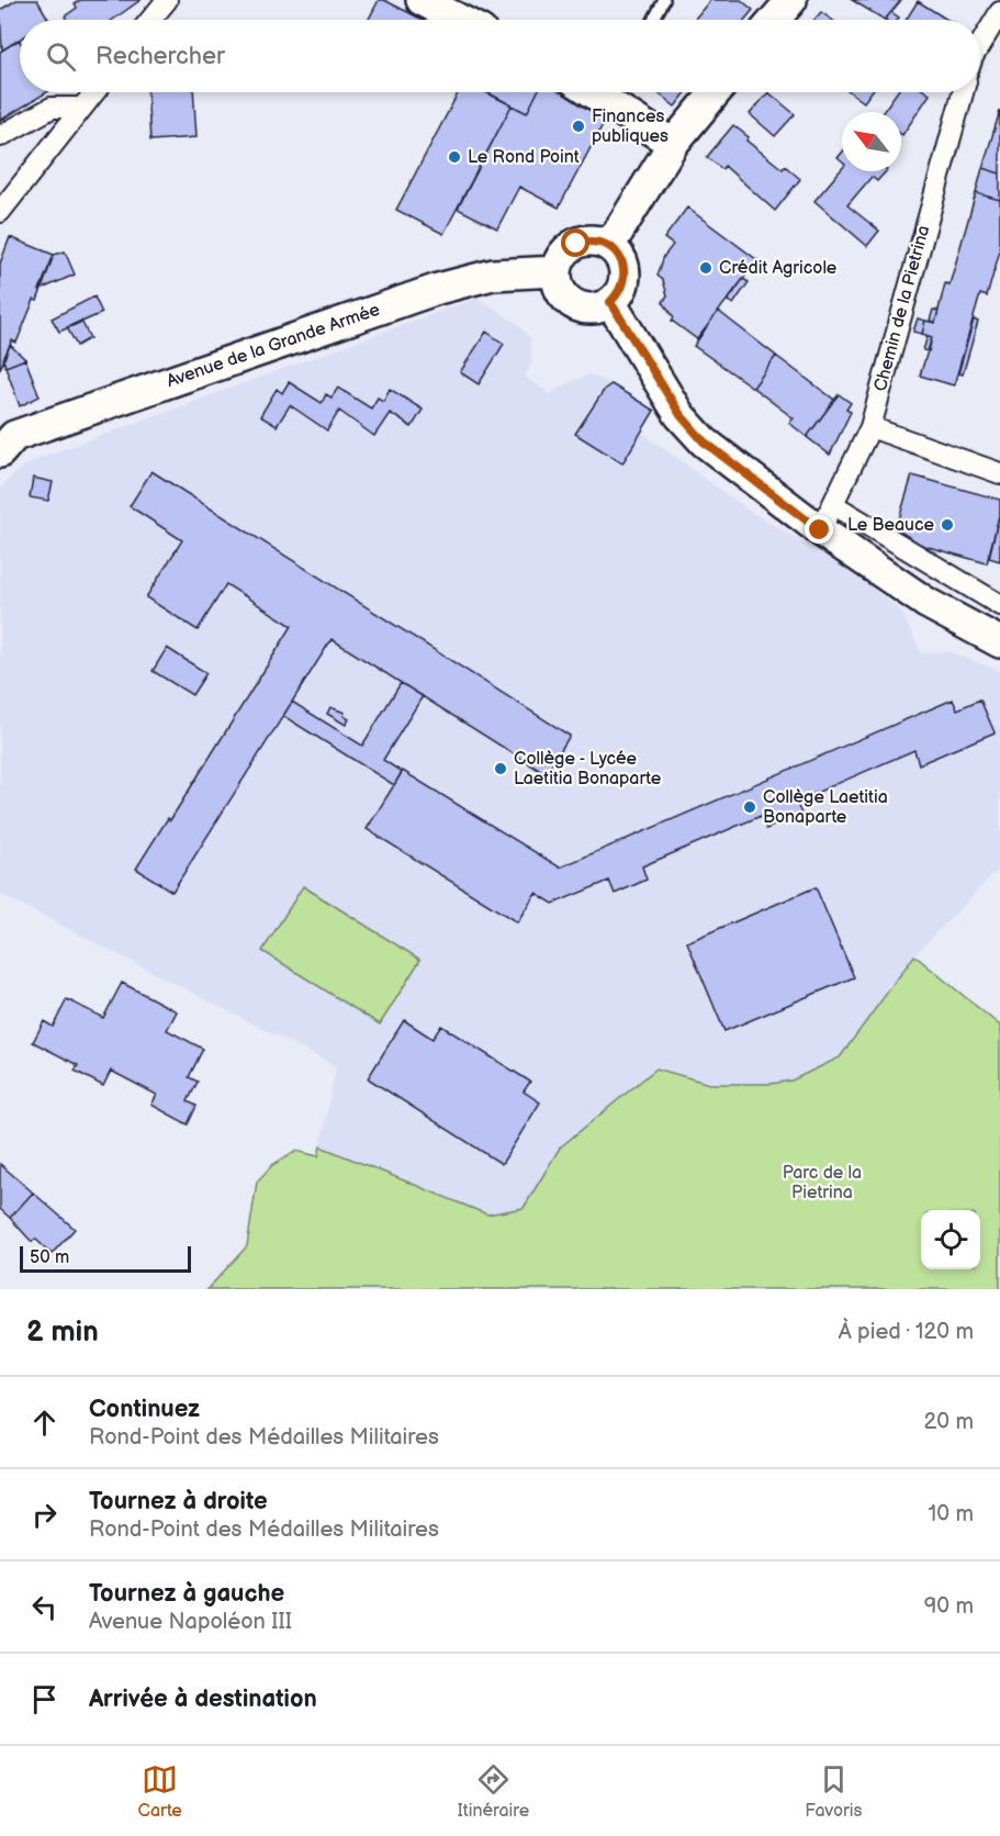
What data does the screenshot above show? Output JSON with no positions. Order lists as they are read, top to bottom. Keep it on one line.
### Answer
{"streets":{"main road":["Avenue de la Grande Armée"],"street":["Chemin de la Pietrina"]},"parks":["Parc de la Pietrina"],"places":["Finances publiques","Le Rond Point","Crédit Agricole","Le Beauce","Collège - Lycée Laetitia Bonaparte","Collège Laetitia Bonaparte"],"scale_bar":"50 m","north":"top left","page":{"search":"Rechercher","scale":"50 m","heading":["2 min","À pied · 120 m"],"list":[["Continuez","Rond-Point des Médailles Militaires","20 m"],["Tournez à droite","Rond-Point des Médailles Militaires","10 m"],["Tournez à gauche","Avenue Napoléon III","90 m"],"Arrivée à destination"],"nav":["Carte","Itinéraire","Favoris"]}}
